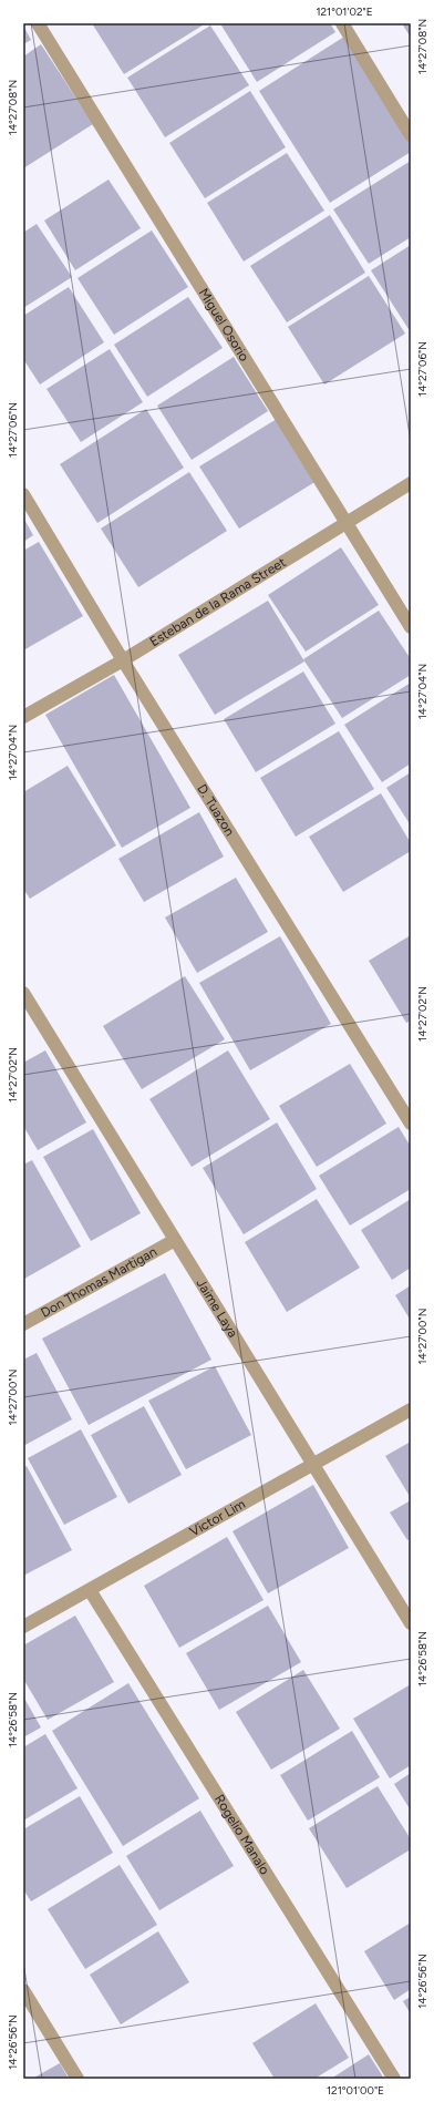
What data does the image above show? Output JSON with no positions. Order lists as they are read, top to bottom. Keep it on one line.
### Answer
{"streets":{"street":["Miguel Osorio","Esteban de la Rama Street","D. Tuazon","Don Thomas Martigan","Jaime Laya","Victor Lim","Rogelio Manalo"]},"crossings":[["Miguel Osorio","Esteban de la Rama Street"],["Esteban de la Rama Street","D. Tuazon"],["Don Thomas Martigan","Jaime Laya"],["Jaime Laya","Victor Lim"],["Victor Lim","Rogelio Manalo"]],"coordinates":["121°01'02\"E","14°27'08\"N","14°27'06\"N","14°27'04\"N","14°27'02\"N","14°27'00\"N","14°26'58\"N","14°26'56\"N","121°01'00\"E"]}
